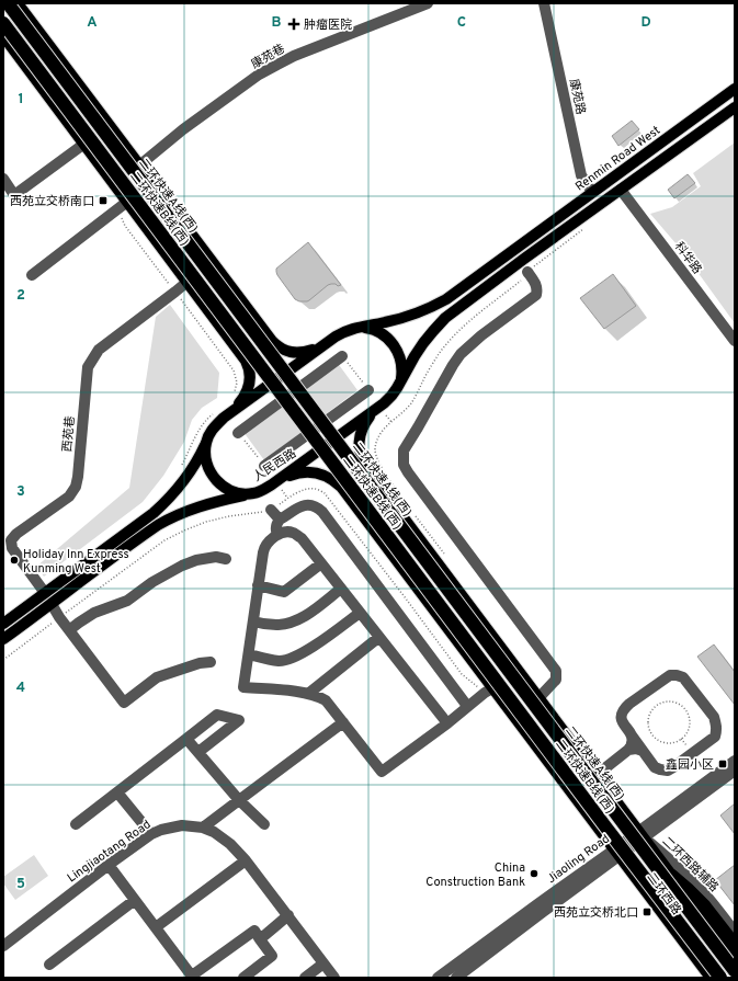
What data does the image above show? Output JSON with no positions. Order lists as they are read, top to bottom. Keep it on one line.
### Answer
{"streets":{"highway":["二环快速A线(西)","二环快速B线(西)"],"main road":["Renmin Road West","人民西路","二环西路"],"street":["康苑巷","康苑路","科华路","西苑巷","Lingjiaotang Road","Jiaoling Road","二环西路辅路"]},"crossings":[["康苑路","Renmin Road West"],["康苑路","人民西路"],["Renmin Road West","人民西路"],["科华路","人民西路"],["Jiaoling Road","二环西路辅路"],["Jiaoling Road","二环西路"],["二环西路辅路","二环西路"]],"places":{"health":["肿瘤医院"],"transit":["西苑立交桥南口","鑫园小区","西苑立交桥北口"],"other":["Holiday Inn Express Kunming West","China Construction Bank"]},"grid":{"columns":["A","B","C","D"],"rows":["1","2","3","4","5"]}}
